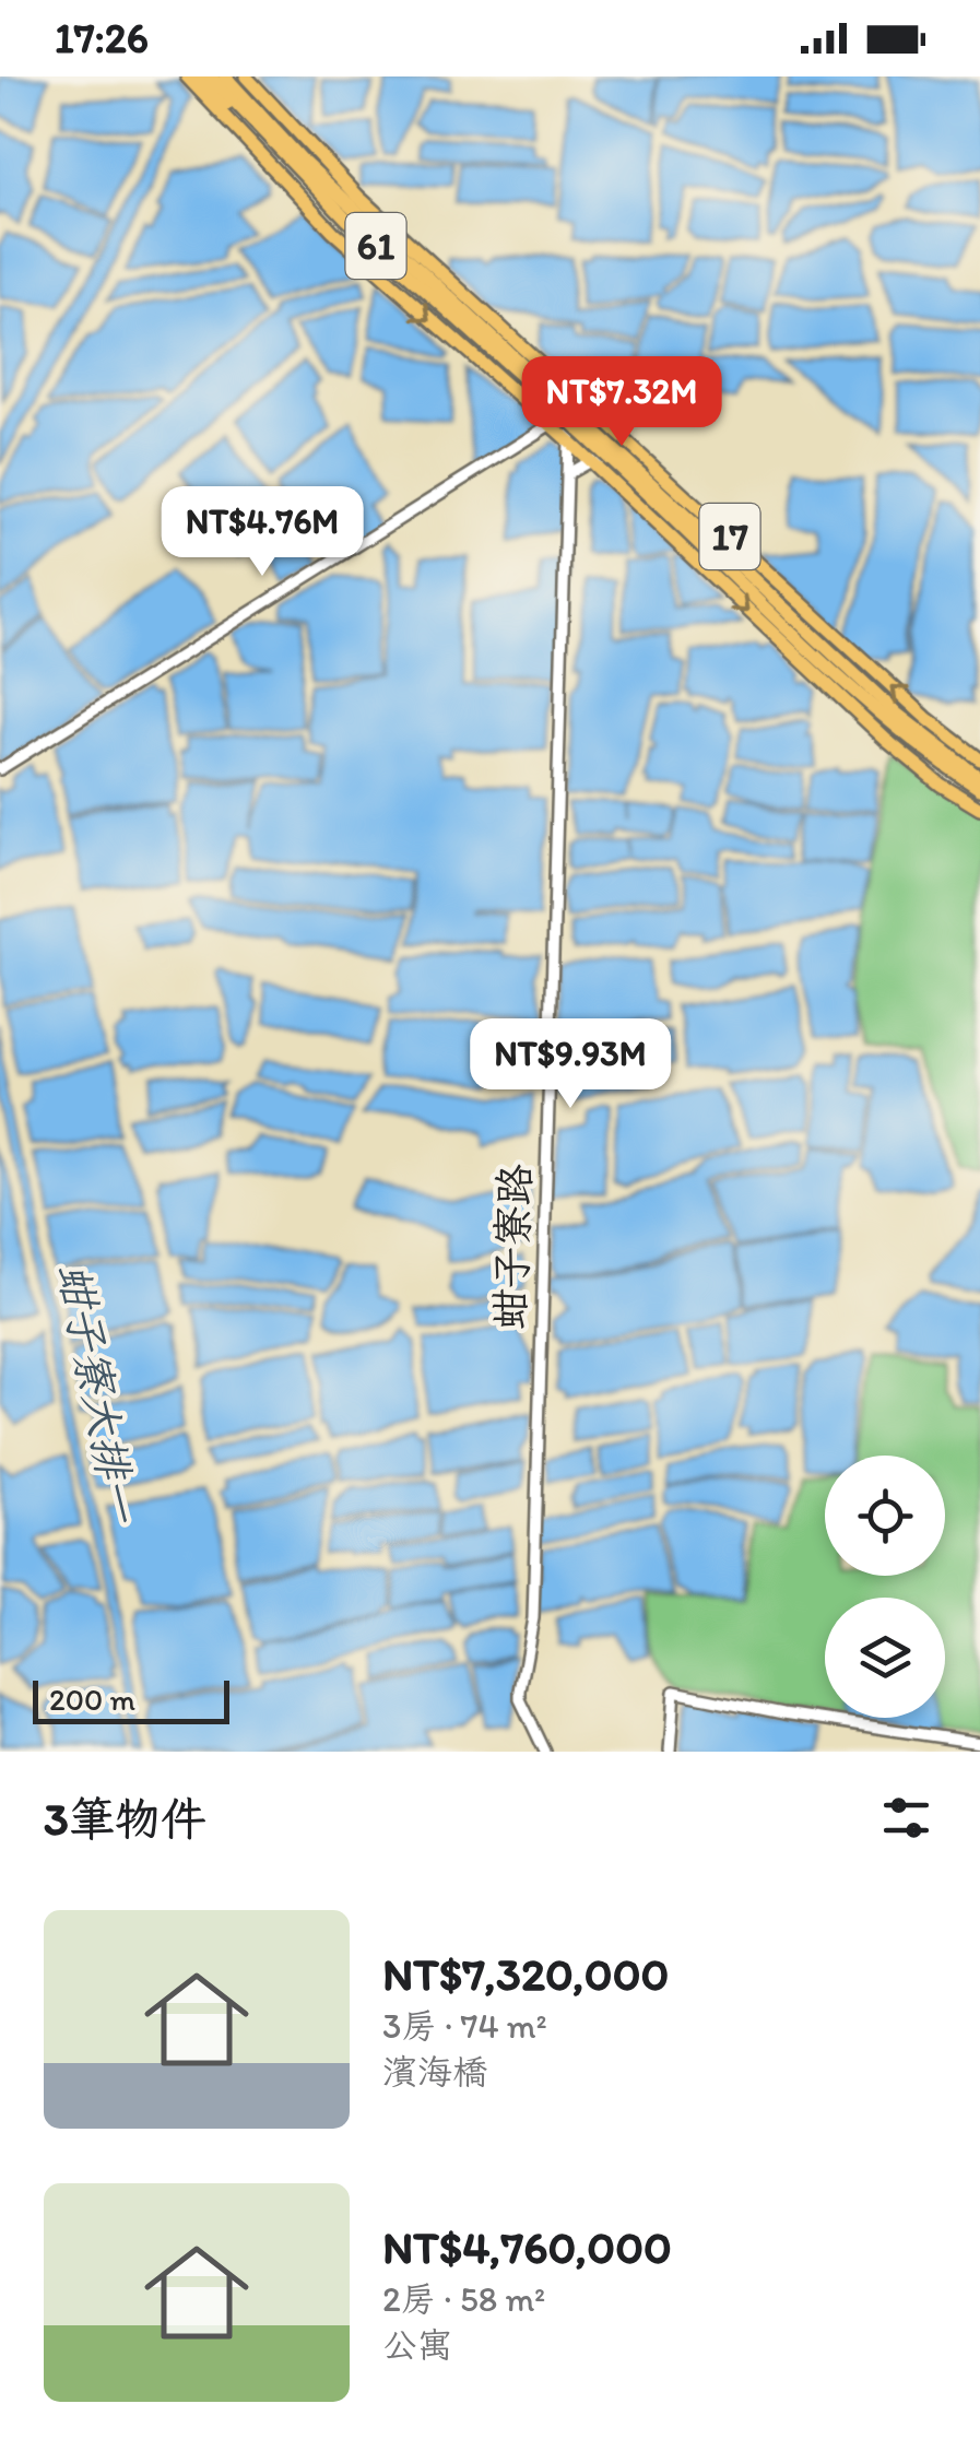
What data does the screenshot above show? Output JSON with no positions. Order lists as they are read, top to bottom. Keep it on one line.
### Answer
{"streets":{"main road":["61","17"],"street":["蚶子寮路"]},"crossings":[["17","蚶子寮路"]],"water":["蚶子寮大排一"],"scale_bar":"200 m","page":{"status":"17:26","price":["NT$7.32M","NT$4.76M","NT$9.93M"],"scale":"200 m","heading":"3筆物件","list":[{"name":"NT$7,320,000","note":"3房 · 74 m² · 濱海橋"},{"name":"NT$4,760,000","note":"2房 · 58 m² · 公寓"}]}}
